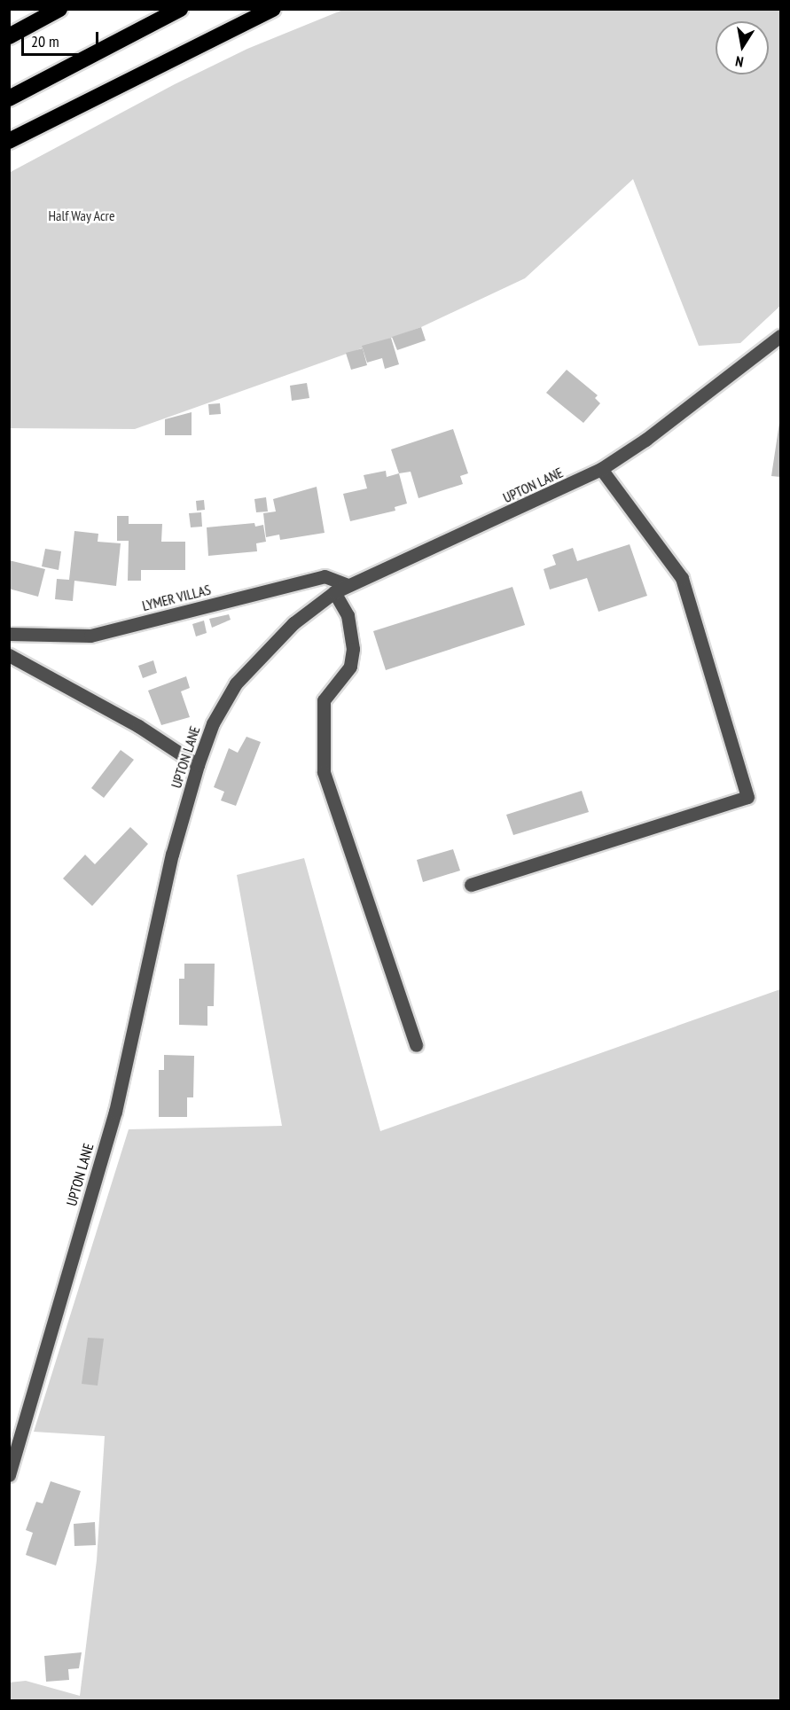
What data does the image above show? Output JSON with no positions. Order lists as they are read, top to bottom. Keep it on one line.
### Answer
{"streets":{"street":["UPTON LANE","LYMER VILLAS"]},"crossings":[["UPTON LANE","LYMER VILLAS"]],"parks":["Half Way Acre"],"scale_bar":"20 m","north":"bottom"}
